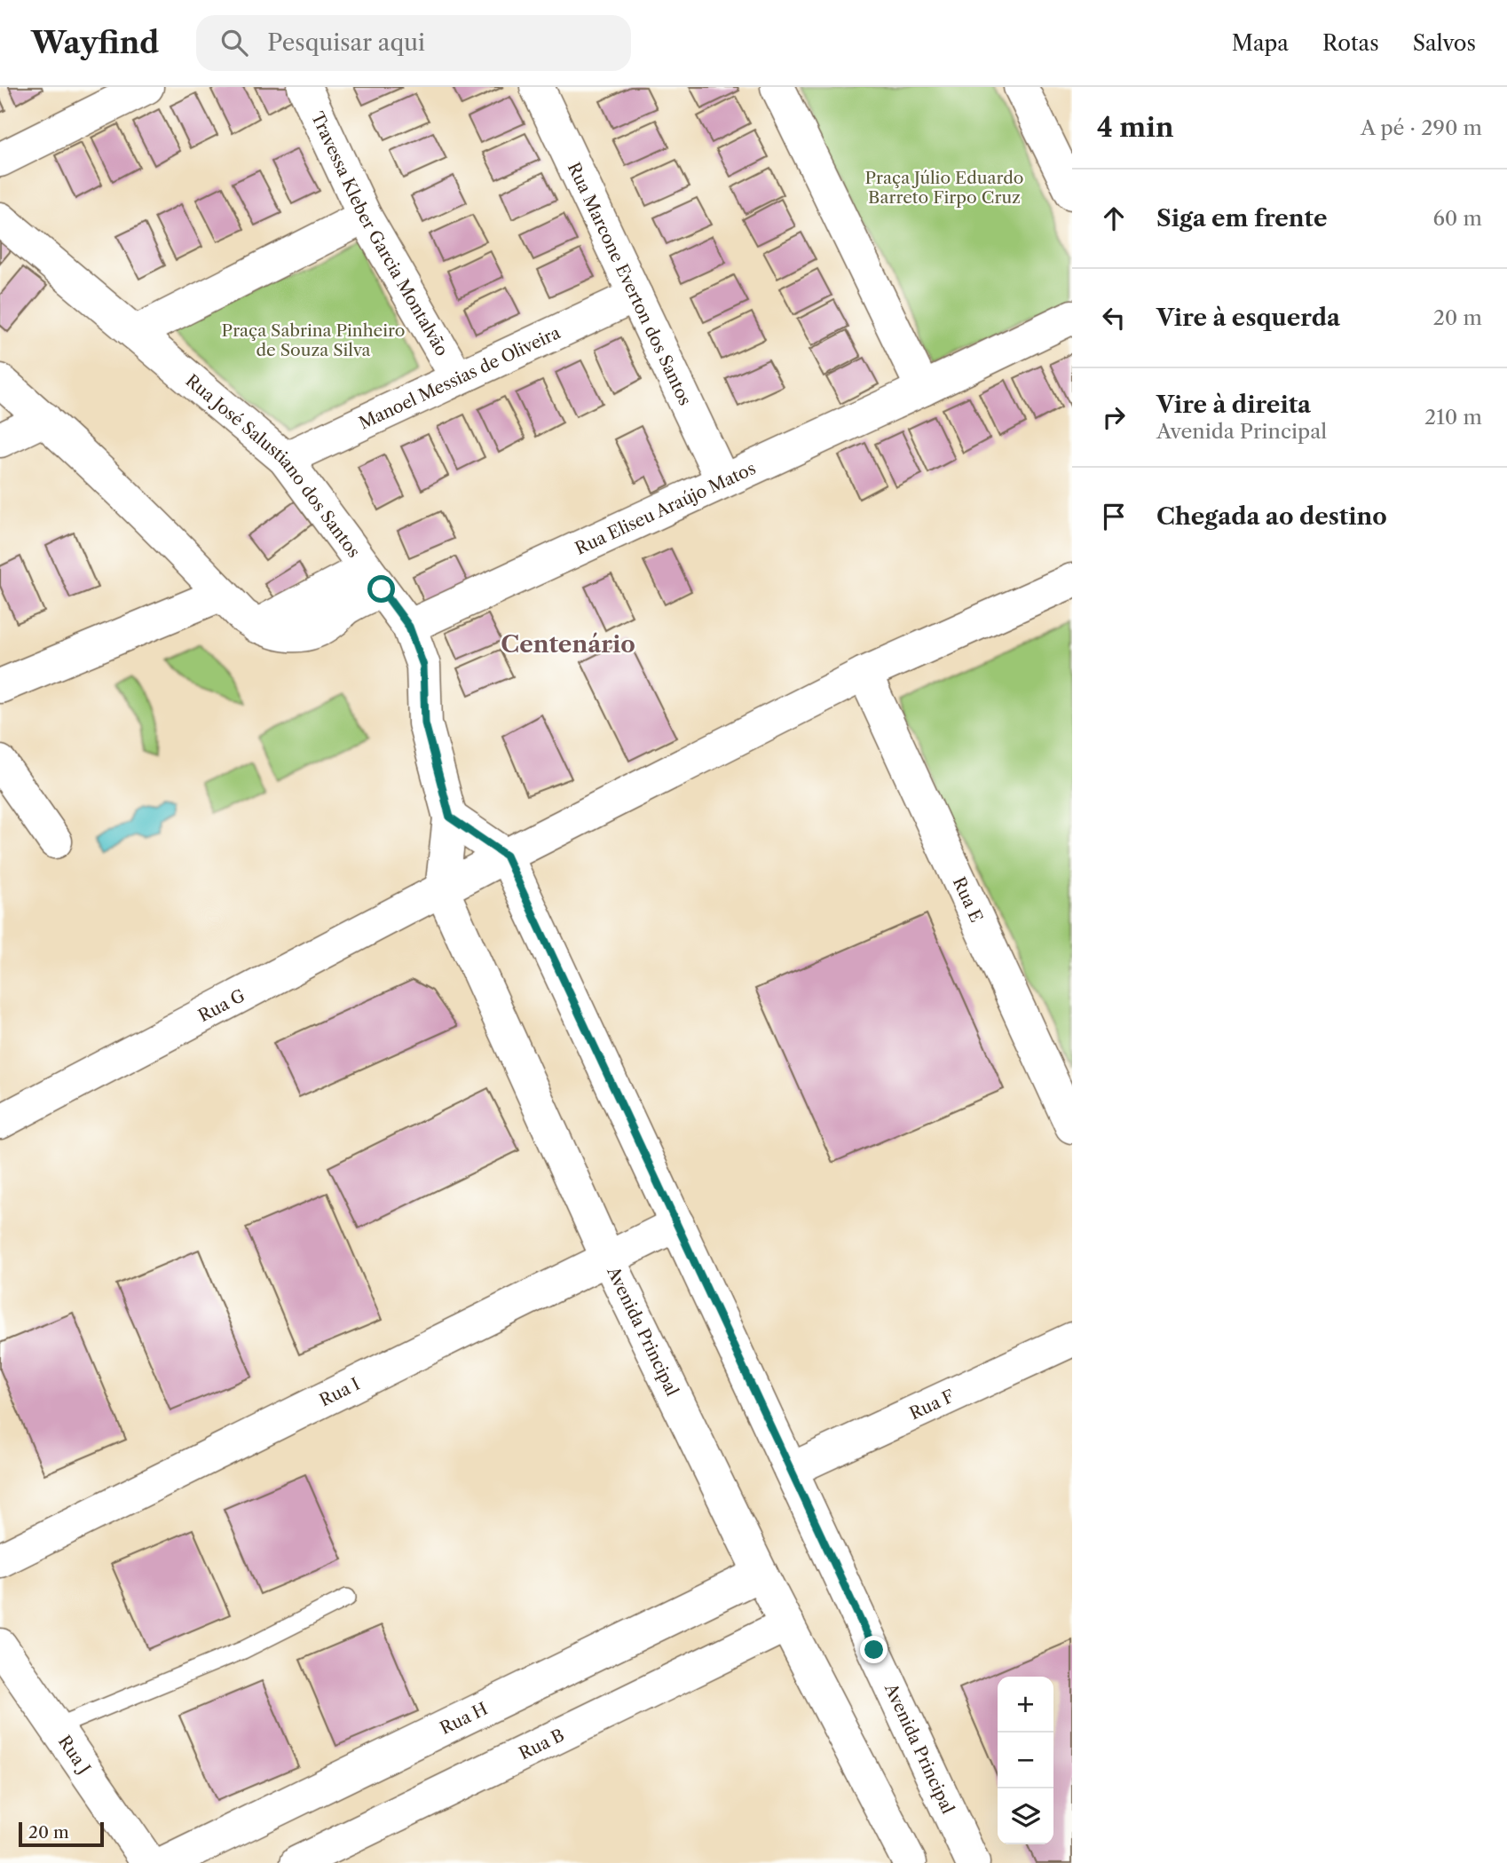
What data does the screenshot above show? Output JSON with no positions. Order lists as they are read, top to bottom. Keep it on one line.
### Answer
{"streets":{"street":["Travessa Kleber Garcia Montalvão","Rua Marcone Everton dos Santos","Manoel Messias de Oliveira","Rua José Salustiano dos Santos","Rua Eliseu Araújo Matos","Rua E","Rua G","Avenida Principal","Rua I","Rua F","Rua H","Rua B","Rua J"]},"crossings":[["Travessa Kleber Garcia Montalvão","Manoel Messias de Oliveira"],["Rua Marcone Everton dos Santos","Manoel Messias de Oliveira"],["Rua Marcone Everton dos Santos","Rua Eliseu Araújo Matos"],["Manoel Messias de Oliveira","Rua José Salustiano dos Santos"],["Rua José Salustiano dos Santos","Rua Eliseu Araújo Matos"],["Rua José Salustiano dos Santos","Rua G"],["Rua José Salustiano dos Santos","Avenida Principal"],["Rua E","Rua G"],["Rua G","Avenida Principal"],["Avenida Principal","Rua I"],["Avenida Principal","Rua F"],["Avenida Principal","Rua H"],["Avenida Principal","Rua B"]],"districts":["Centenário"],"parks":["Praça Júlio Eduardo Barreto Firpo Cruz","Praça Sabrina Pinheiro de Souza Silva"],"scale_bar":"20 m","page":{"header":"Wayfind","search":"Pesquisar aqui","nav":["Mapa","Rotas","Salvos"],"heading":["4 min","A pé · 290 m"],"list":[["Siga em frente","60 m"],["Vire à esquerda","20 m"],["Vire à direita","Avenida Principal","210 m"],"Chegada ao destino"],"map_buttons":["+","−"],"scale":"20 m"}}
